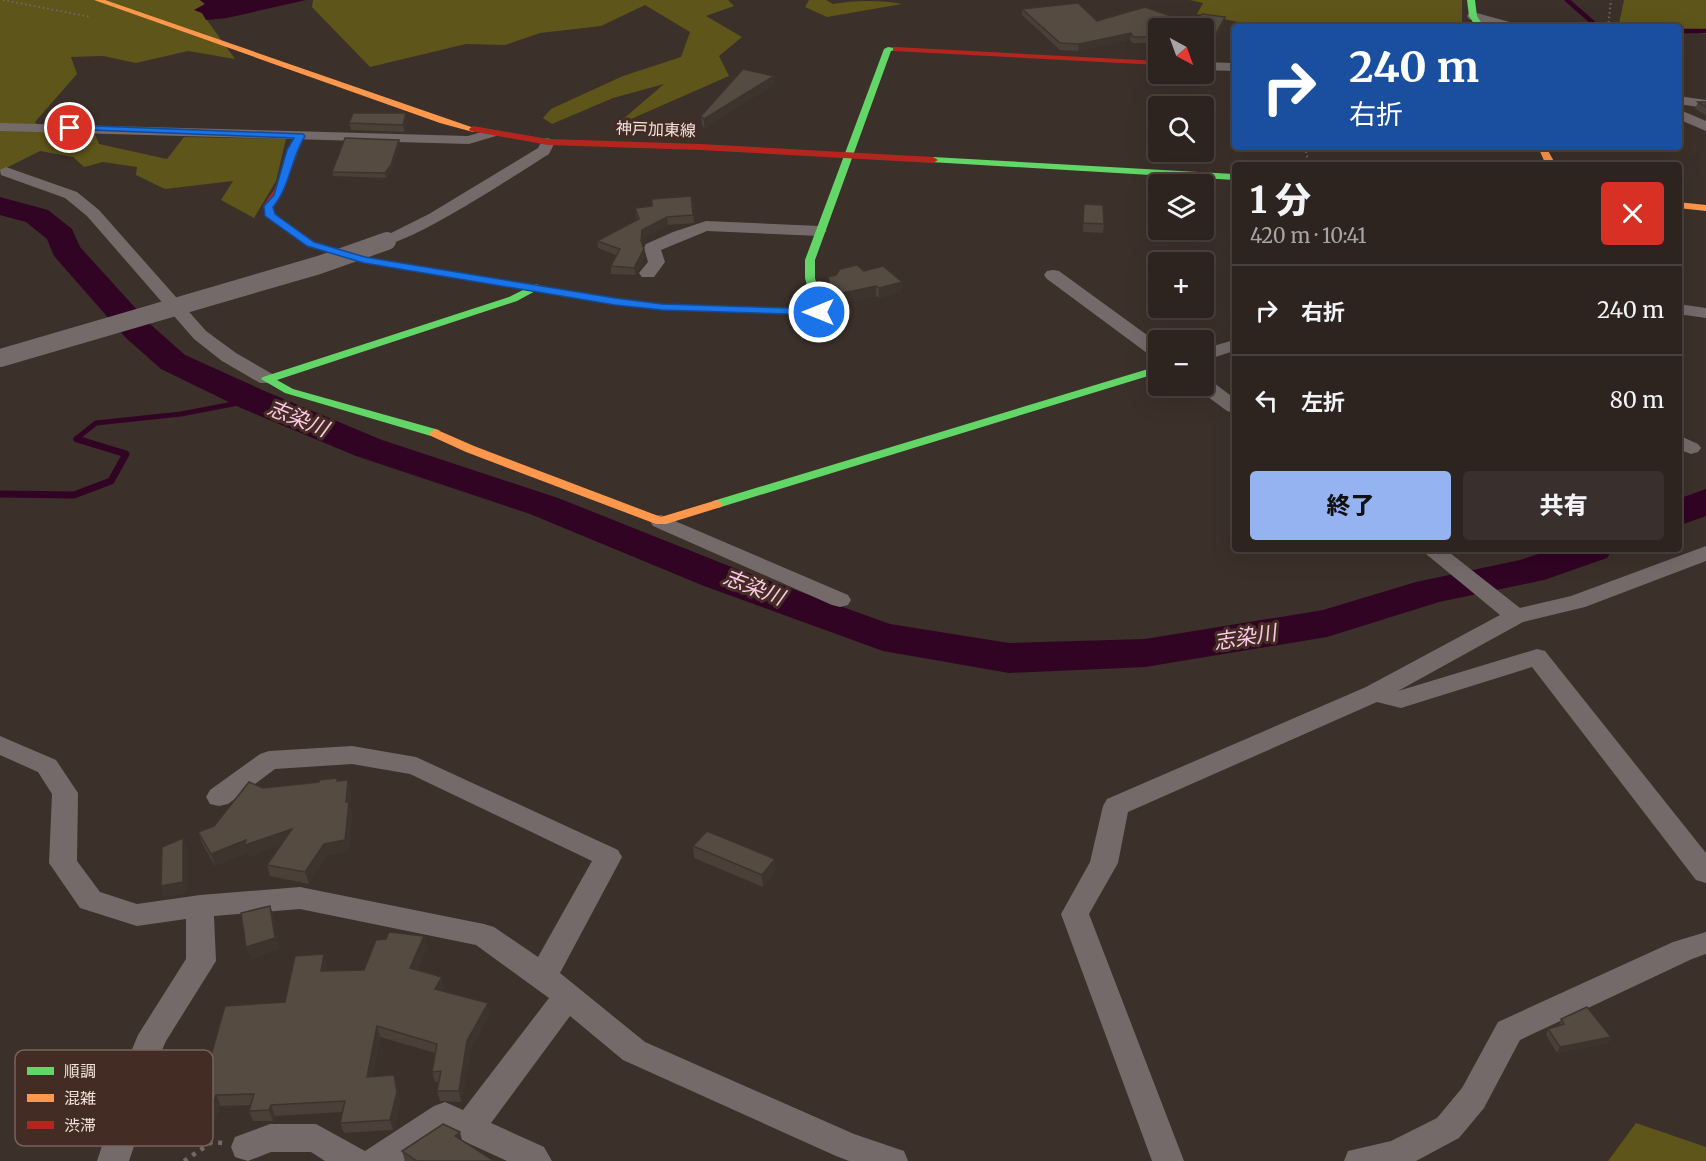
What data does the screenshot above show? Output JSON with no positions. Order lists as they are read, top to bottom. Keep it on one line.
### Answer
{"streets":{"street":["神戸加東線"]},"water":["志染川"],"legend":["順調","混雑","渋滞"],"north":"bottom right","page":{"map_buttons":["+","−"],"turn":["240 m","右折"],"heading":["1 分","420 m · 10:41"],"list":[{"name":"右折","value":"240 m"},{"name":"左折","value":"80 m"}],"buttons":["終了","共有"]}}
